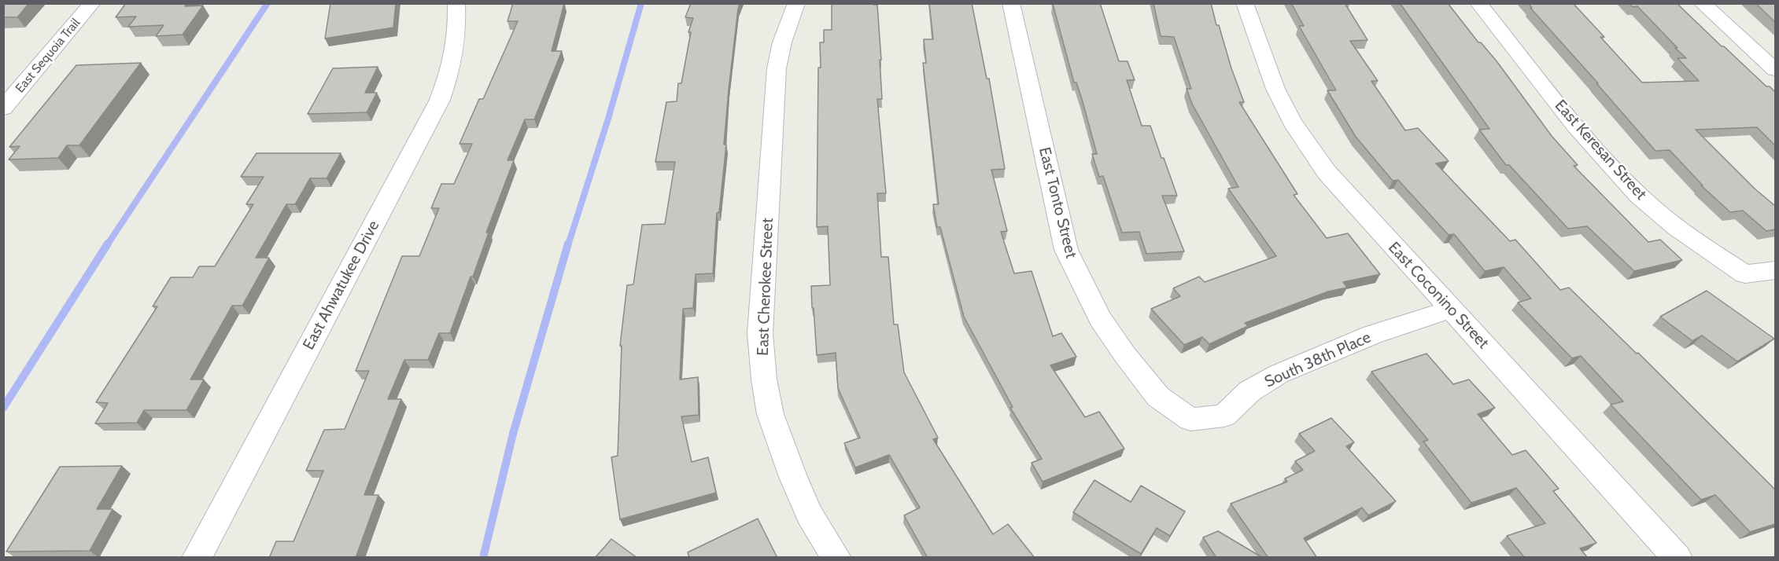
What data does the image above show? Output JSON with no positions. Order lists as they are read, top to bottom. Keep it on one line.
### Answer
{"streets":{"street":["East Sequoia Trail","East Keresan Street","East Tonto Street","East Ahwatukee Drive","East Cherokee Street","East Coconino Street","South 38th Place"]},"crossings":[["East Tonto Street","South 38th Place"],["East Coconino Street","South 38th Place"]]}
